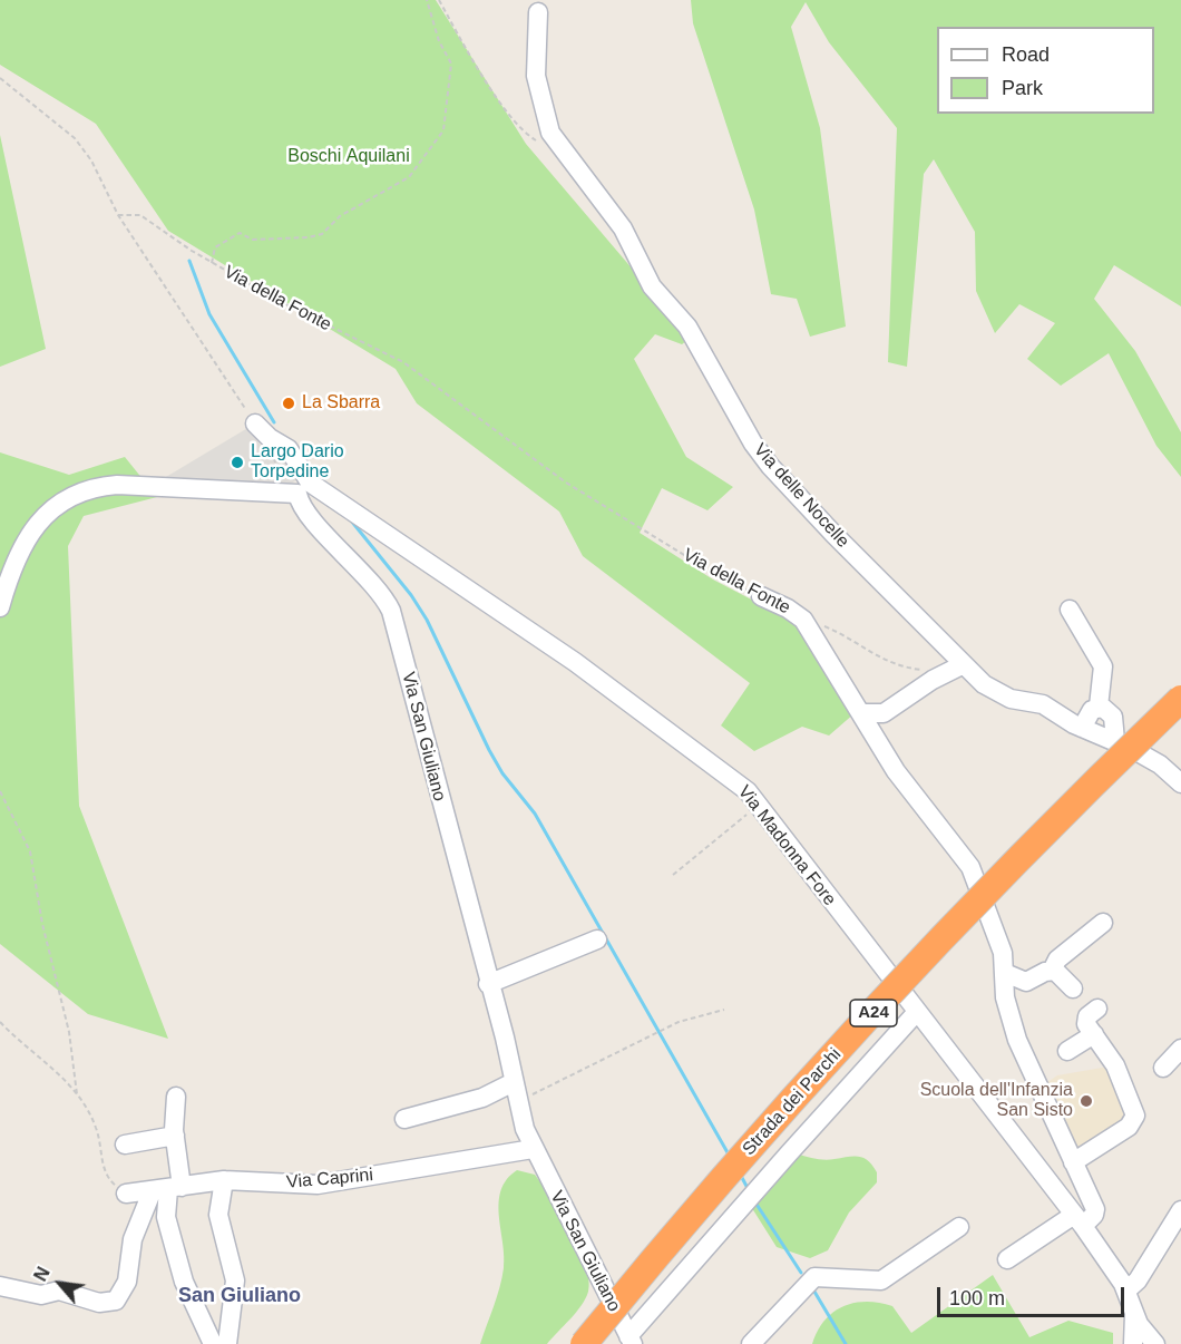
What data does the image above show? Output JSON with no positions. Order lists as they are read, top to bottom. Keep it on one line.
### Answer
{"streets":{"highway":["A24","Strada dei Parchi"],"street":["Via della Fonte","Via delle Nocelle","Via San Giuliano","Via Madonna Fore","Via Caprini"]},"crossings":[["Via della Fonte","Via Madonna Fore"],["Via San Giuliano","Via Madonna Fore"],["Via San Giuliano","Strada dei Parchi"],["Via San Giuliano","Via Caprini"]],"districts":["San Giuliano"],"parks":["Boschi Aquilani"],"places":["La Sbarra","Largo Dario Torpedine","Scuola dell'Infanzia San Sisto"],"legend":["Road","Park"],"scale_bar":"100 m","north":"top left"}
